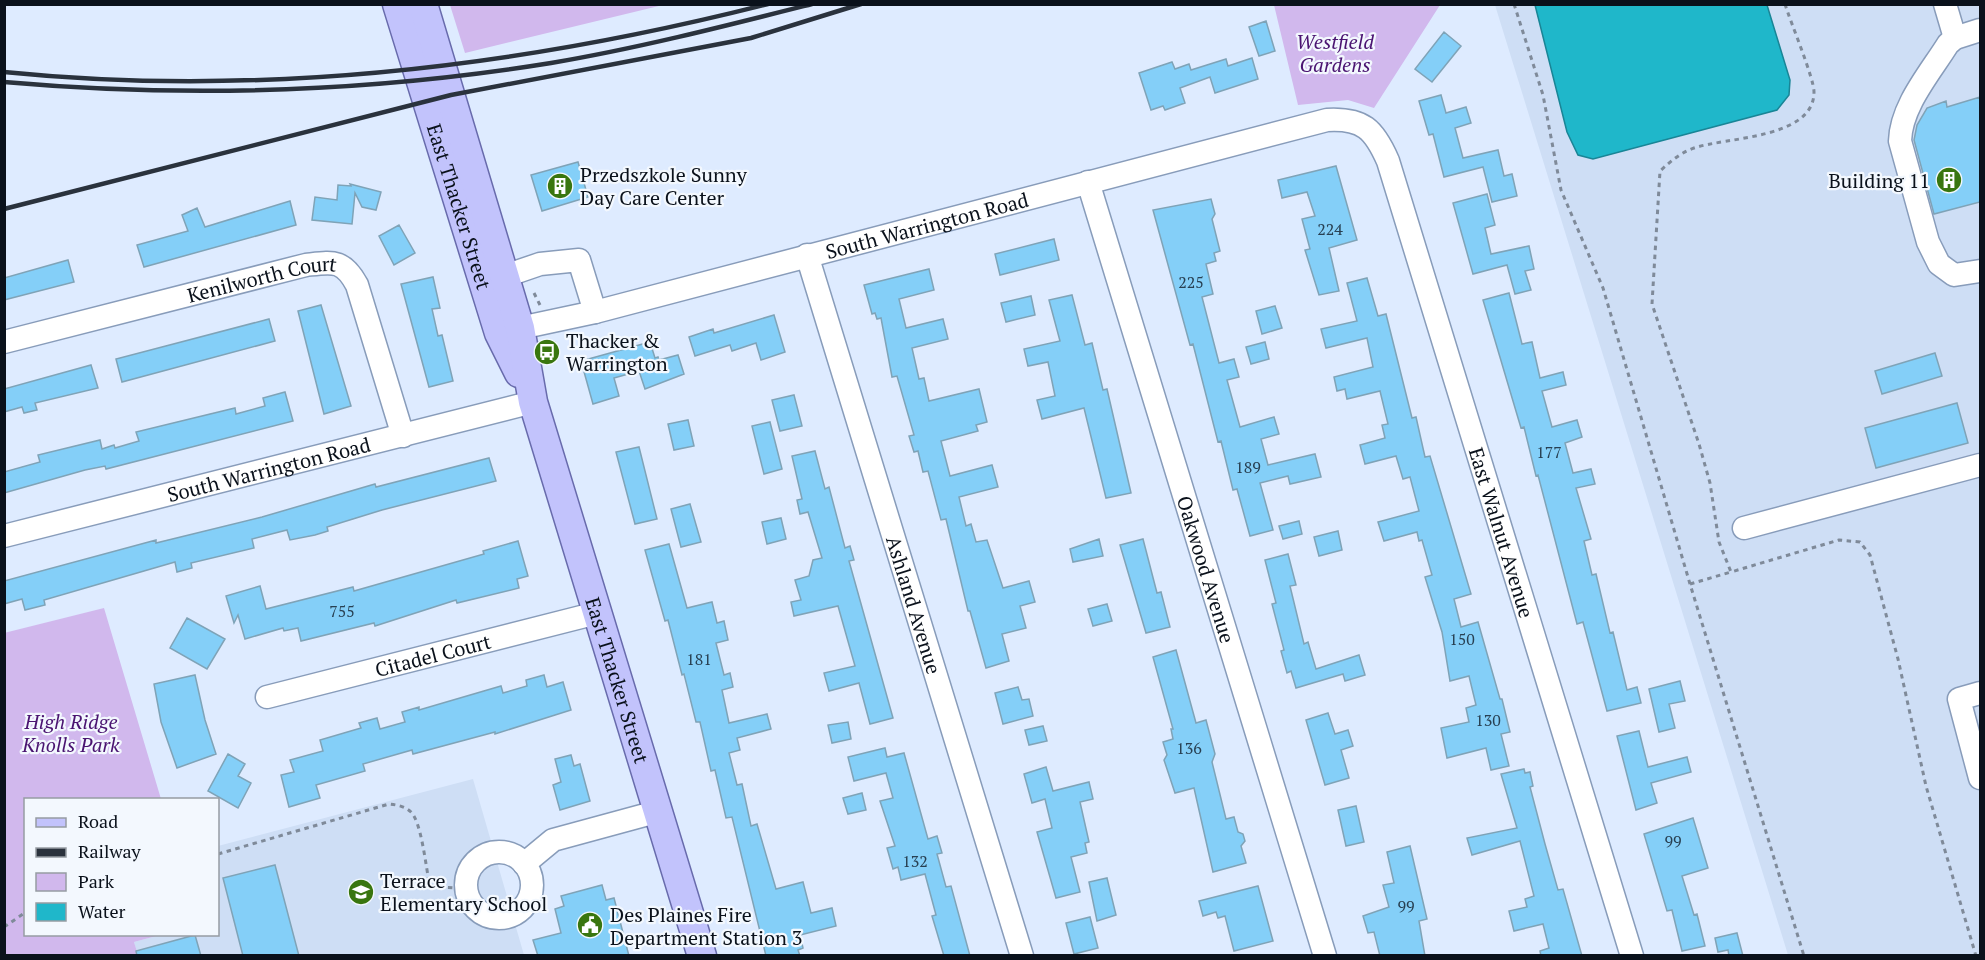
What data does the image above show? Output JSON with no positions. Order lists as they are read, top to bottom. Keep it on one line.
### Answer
{"streets":{"main road":["East Thacker Street"],"street":["South Warrington Road","Kenilworth Court","East Walnut Avenue","Oakwood Avenue","Ashland Avenue","Citadel Court"]},"crossings":[["East Thacker Street","South Warrington Road"],["East Thacker Street","Citadel Court"],["South Warrington Road","Kenilworth Court"],["South Warrington Road","East Walnut Avenue"],["South Warrington Road","Oakwood Avenue"],["South Warrington Road","Ashland Avenue"]],"parks":["Westfield Gardens","High Ridge Knolls Park"],"places":{"building":["Building 11","Przedszkole Sunny Day Care Center"],"bus stop":["Thacker & Warrington"],"school or university":["Terrace Elementary School"],"public building":["Des Plaines Fire Department Station 3"]},"house_numbers":["224","225","177","189","755","150","181","130","136","99","132","99"],"legend":["Road","Railway","Park","Water"]}
